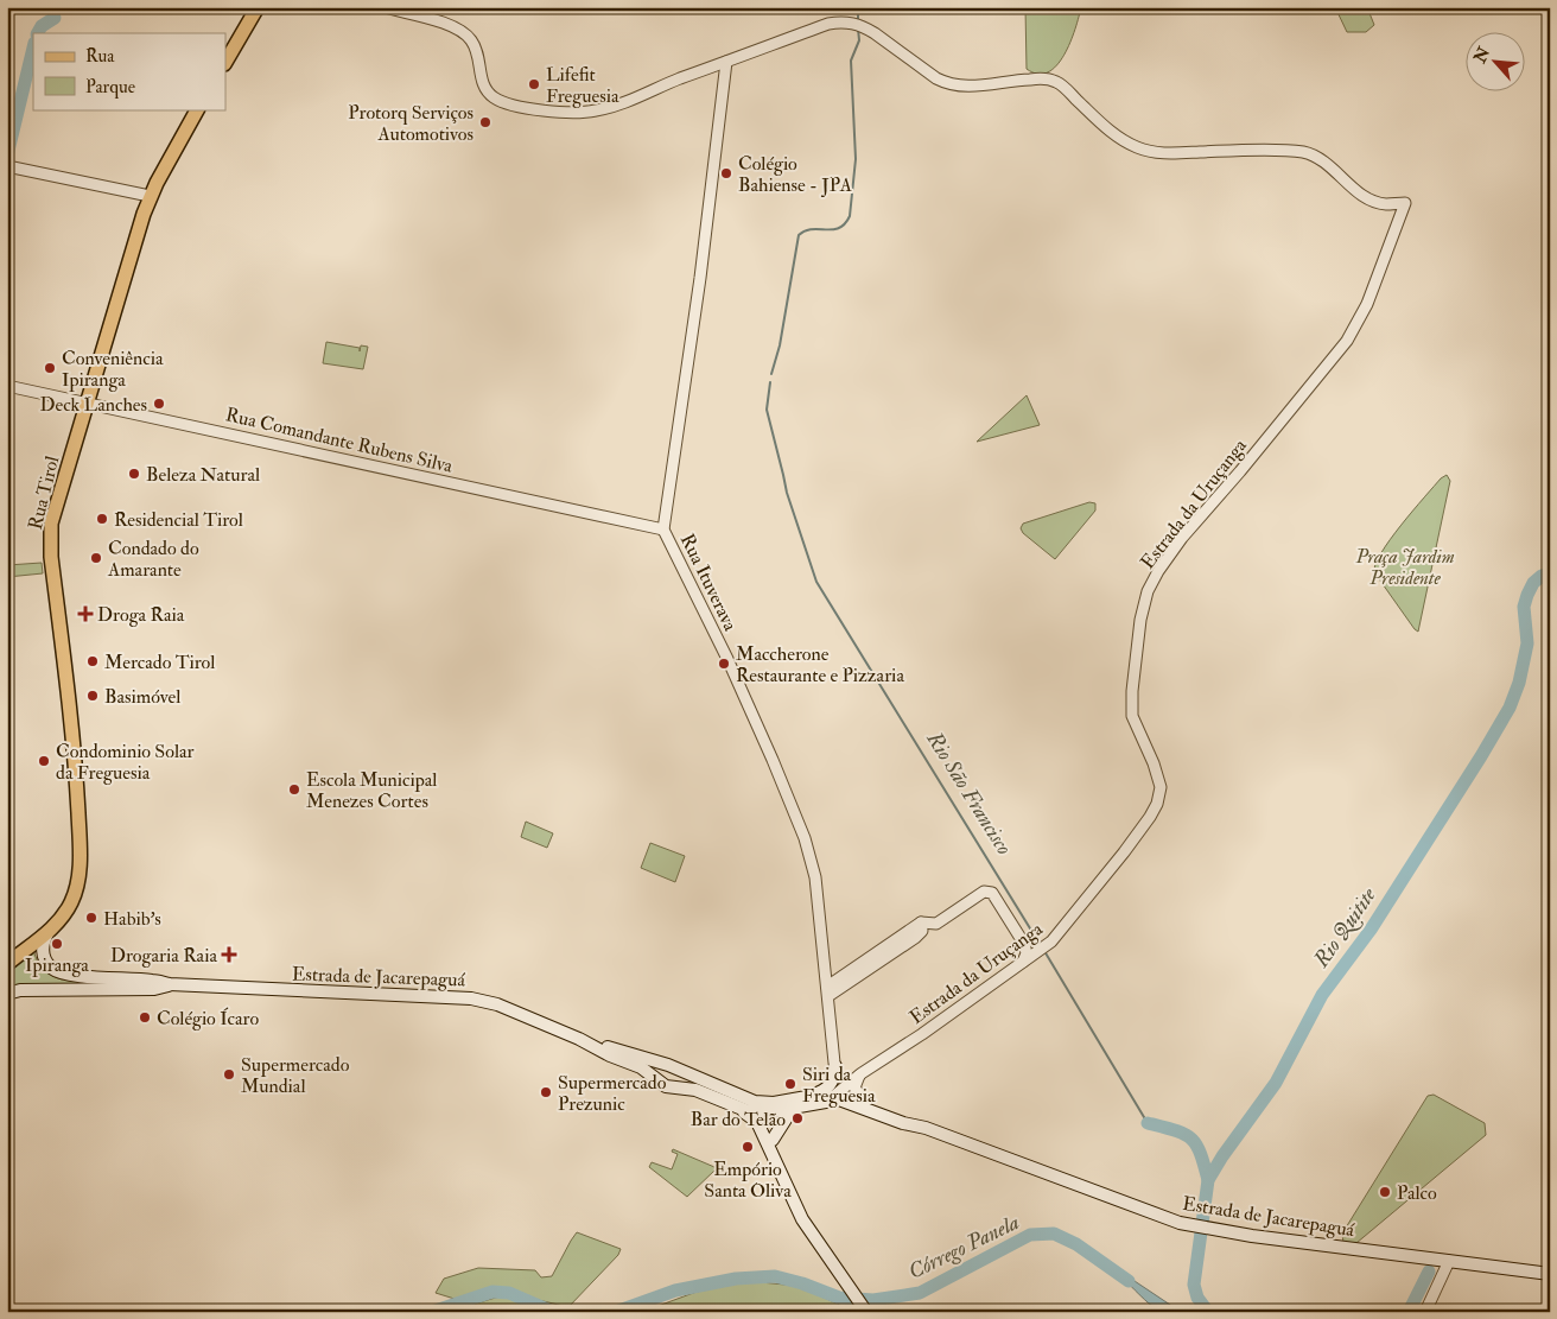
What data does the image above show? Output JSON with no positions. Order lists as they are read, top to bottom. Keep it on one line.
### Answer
{"streets":{"main road":["Rua Tirol","Estrada de Jacarepaguá"],"street":["Rua Comandante Rubens Silva","Estrada da Uruçanga","Rua Ituverava"]},"crossings":[["Rua Comandante Rubens Silva","Rua Tirol"],["Rua Comandante Rubens Silva","Rua Ituverava"],["Rua Tirol","Estrada de Jacarepaguá"],["Estrada da Uruçanga","Rua Ituverava"],["Estrada da Uruçanga","Estrada de Jacarepaguá"],["Rua Ituverava","Estrada de Jacarepaguá"]],"water":["Rio São Francisco","Rio Quitite","Córrego Panela"],"parks":["Praça Jardim Presidente"],"places":{"other":["Lifefit Freguesia","Protorq Serviços Automotivos","Colégio Bahiense - JPA","Conveniência Ipiranga","Deck Lanches","Beleza Natural","Residencial Tirol","Condado do Amarante","Mercado Tirol","Maccherone Restaurante e Pizzaria","Basimóvel","Condominio Solar da Freguesia","Escola Municipal Menezes Cortes","Habib's","Ipiranga","Colégio Ícaro","Supermercado Mundial","Siri da Freguesia","Supermercado Prezunic","Bar do Telão","Empório Santa Oliva","Palco"],"health":["Droga Raia","Drogaria Raia"]},"legend":["Rua","Parque"],"north":"top left"}
